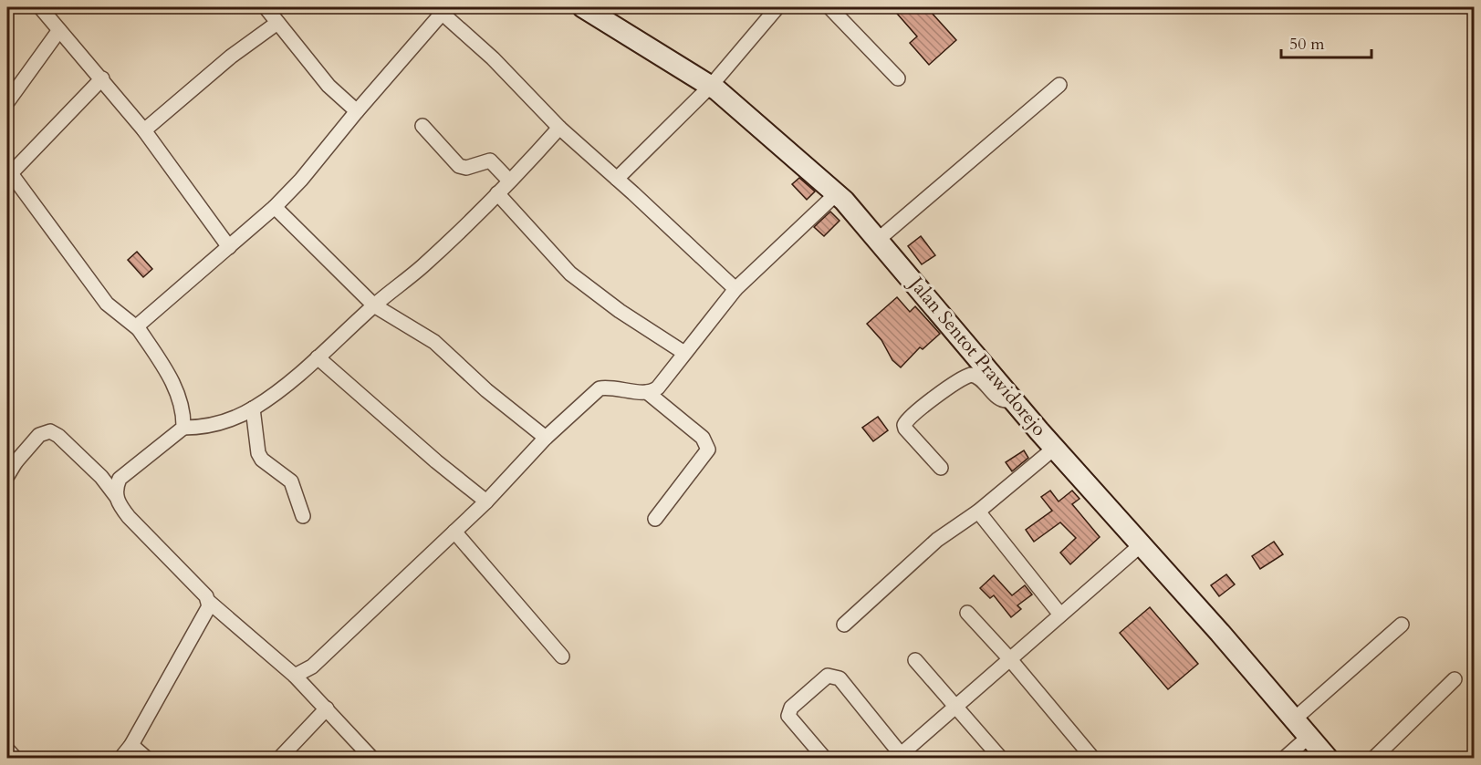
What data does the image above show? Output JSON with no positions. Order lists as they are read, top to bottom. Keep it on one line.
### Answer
{"streets":{"main road":["Jalan Sentot Prawidorejo"]},"scale_bar":"50 m"}
